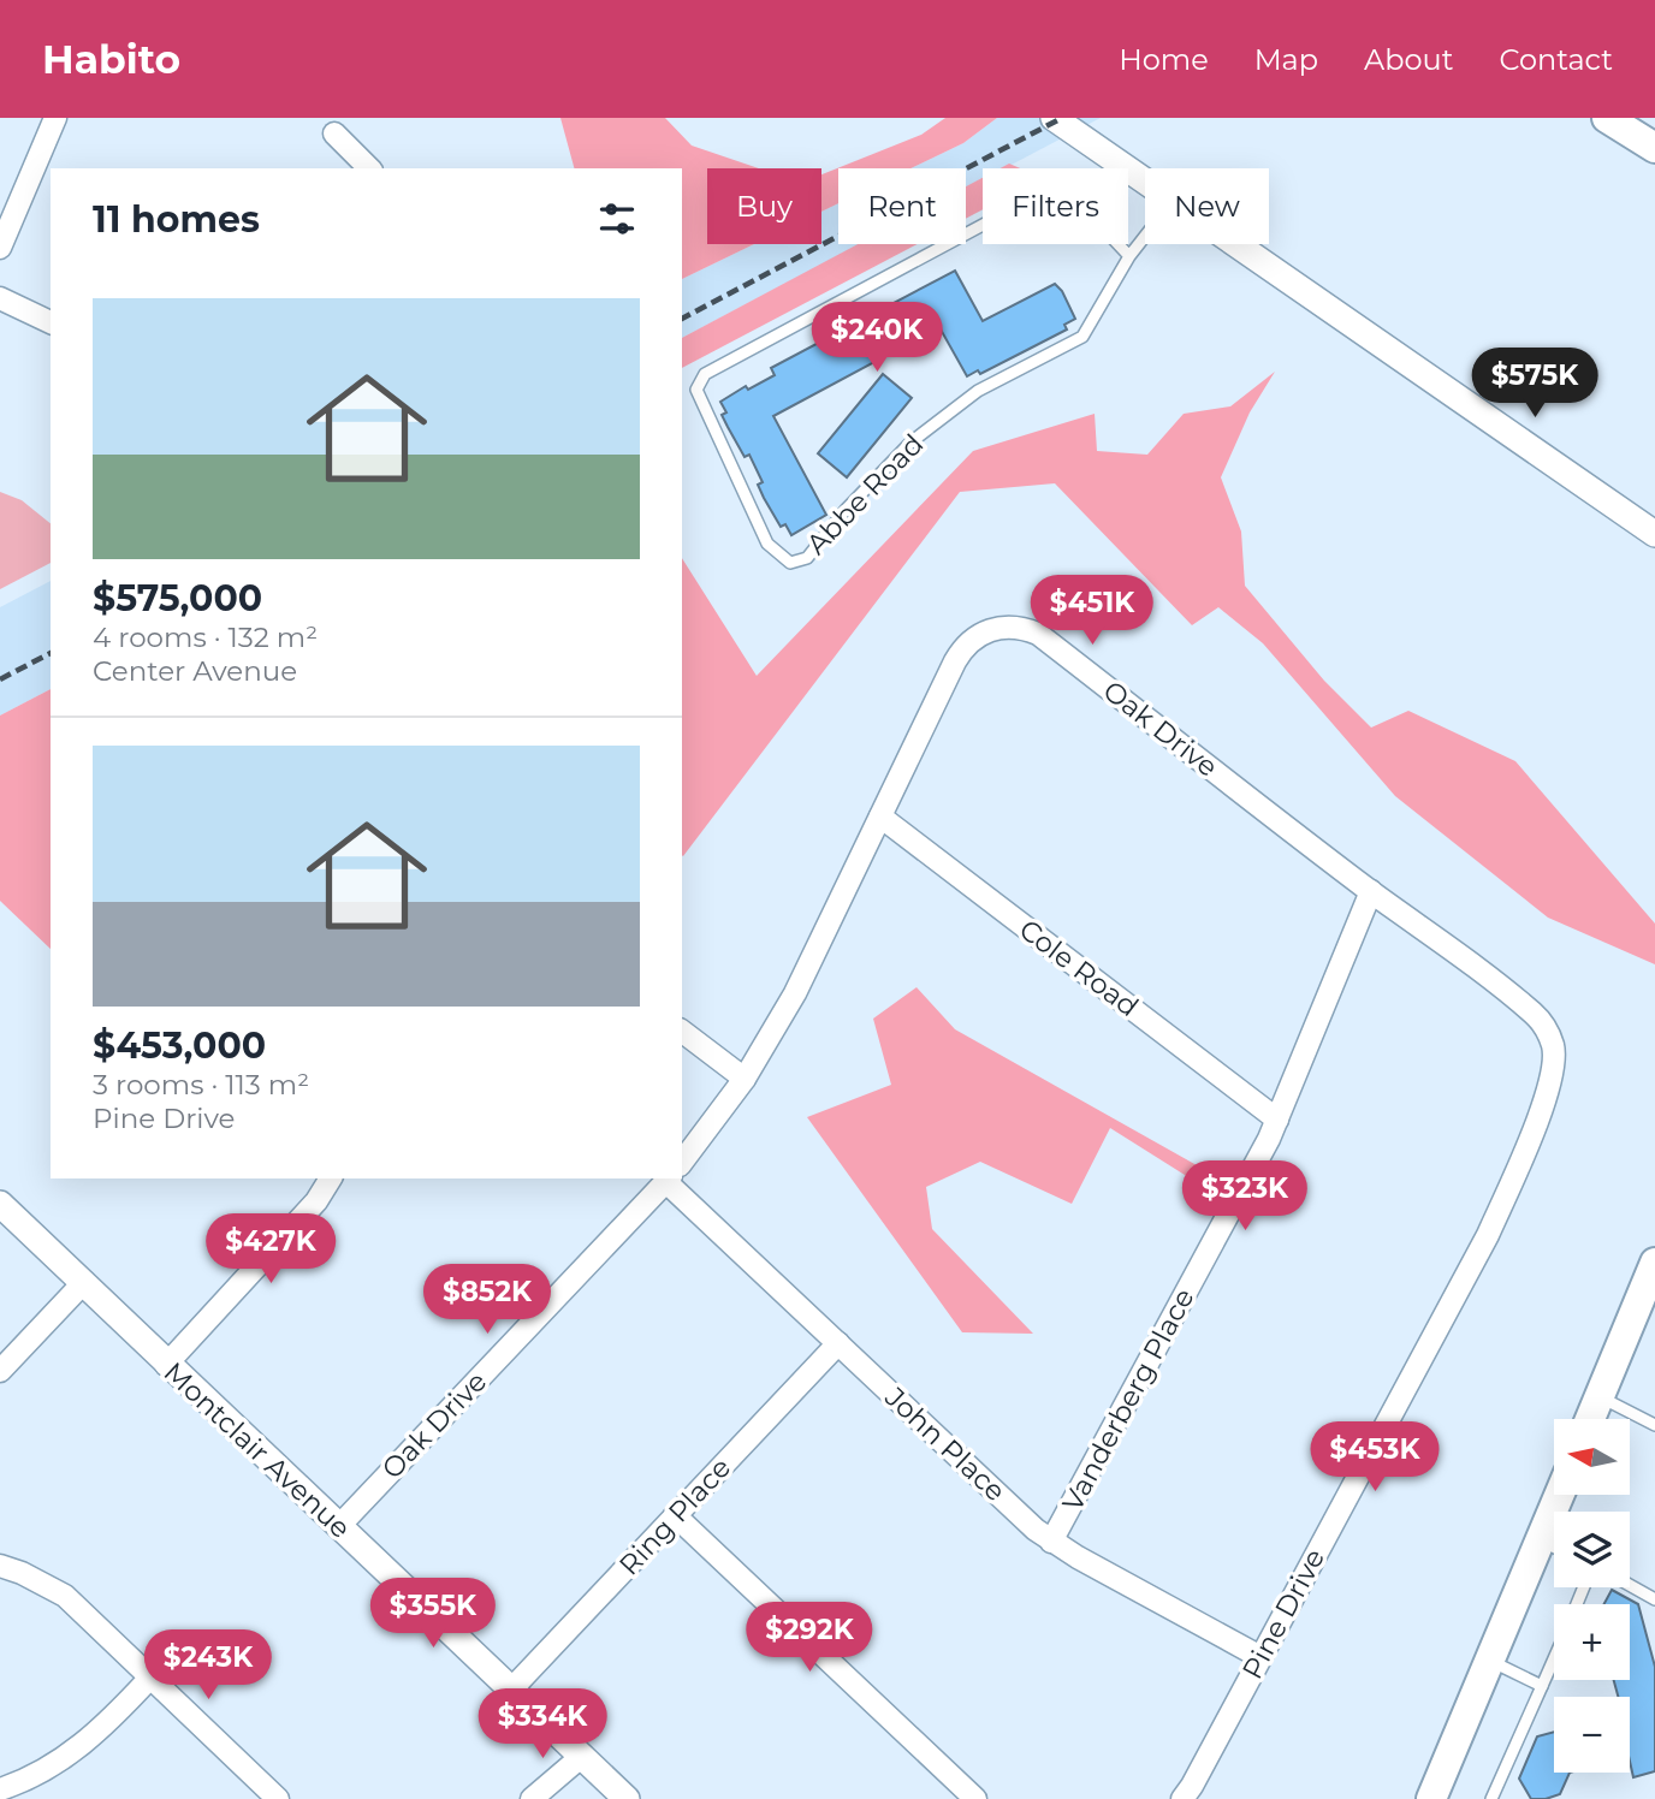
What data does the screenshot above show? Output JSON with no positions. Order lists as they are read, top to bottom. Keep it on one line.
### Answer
{"streets":{"street":["Oak Drive","Cole Road","Vanderberg Place","John Place","Montclair Avenue","Ring Place","Pine Drive"],"lane":["Abbe Road"]},"crossings":[["Oak Drive","Cole Road"],["Oak Drive","Vanderberg Place"],["Oak Drive","Montclair Avenue"],["Oak Drive","Pine Drive"],["Cole Road","Vanderberg Place"],["Vanderberg Place","John Place"],["John Place","Ring Place"],["John Place","Pine Drive"],["Montclair Avenue","Ring Place"]],"north":"left","page":{"header":"Habito","nav":["Home","Map","About","Contact"],"chip":["Buy","Rent","Filters","New"],"heading":"11 homes","list":[{"name":"$575,000","note":"4 rooms · 132 m² · Center Avenue"},{"name":"$453,000","note":"3 rooms · 113 m² · Pine Drive"}],"price":["$240K","$575K","$451K","$323K","$427K","$852K","$453K","$355K","$292K","$243K","$334K"],"map_buttons":["+","−"]}}
